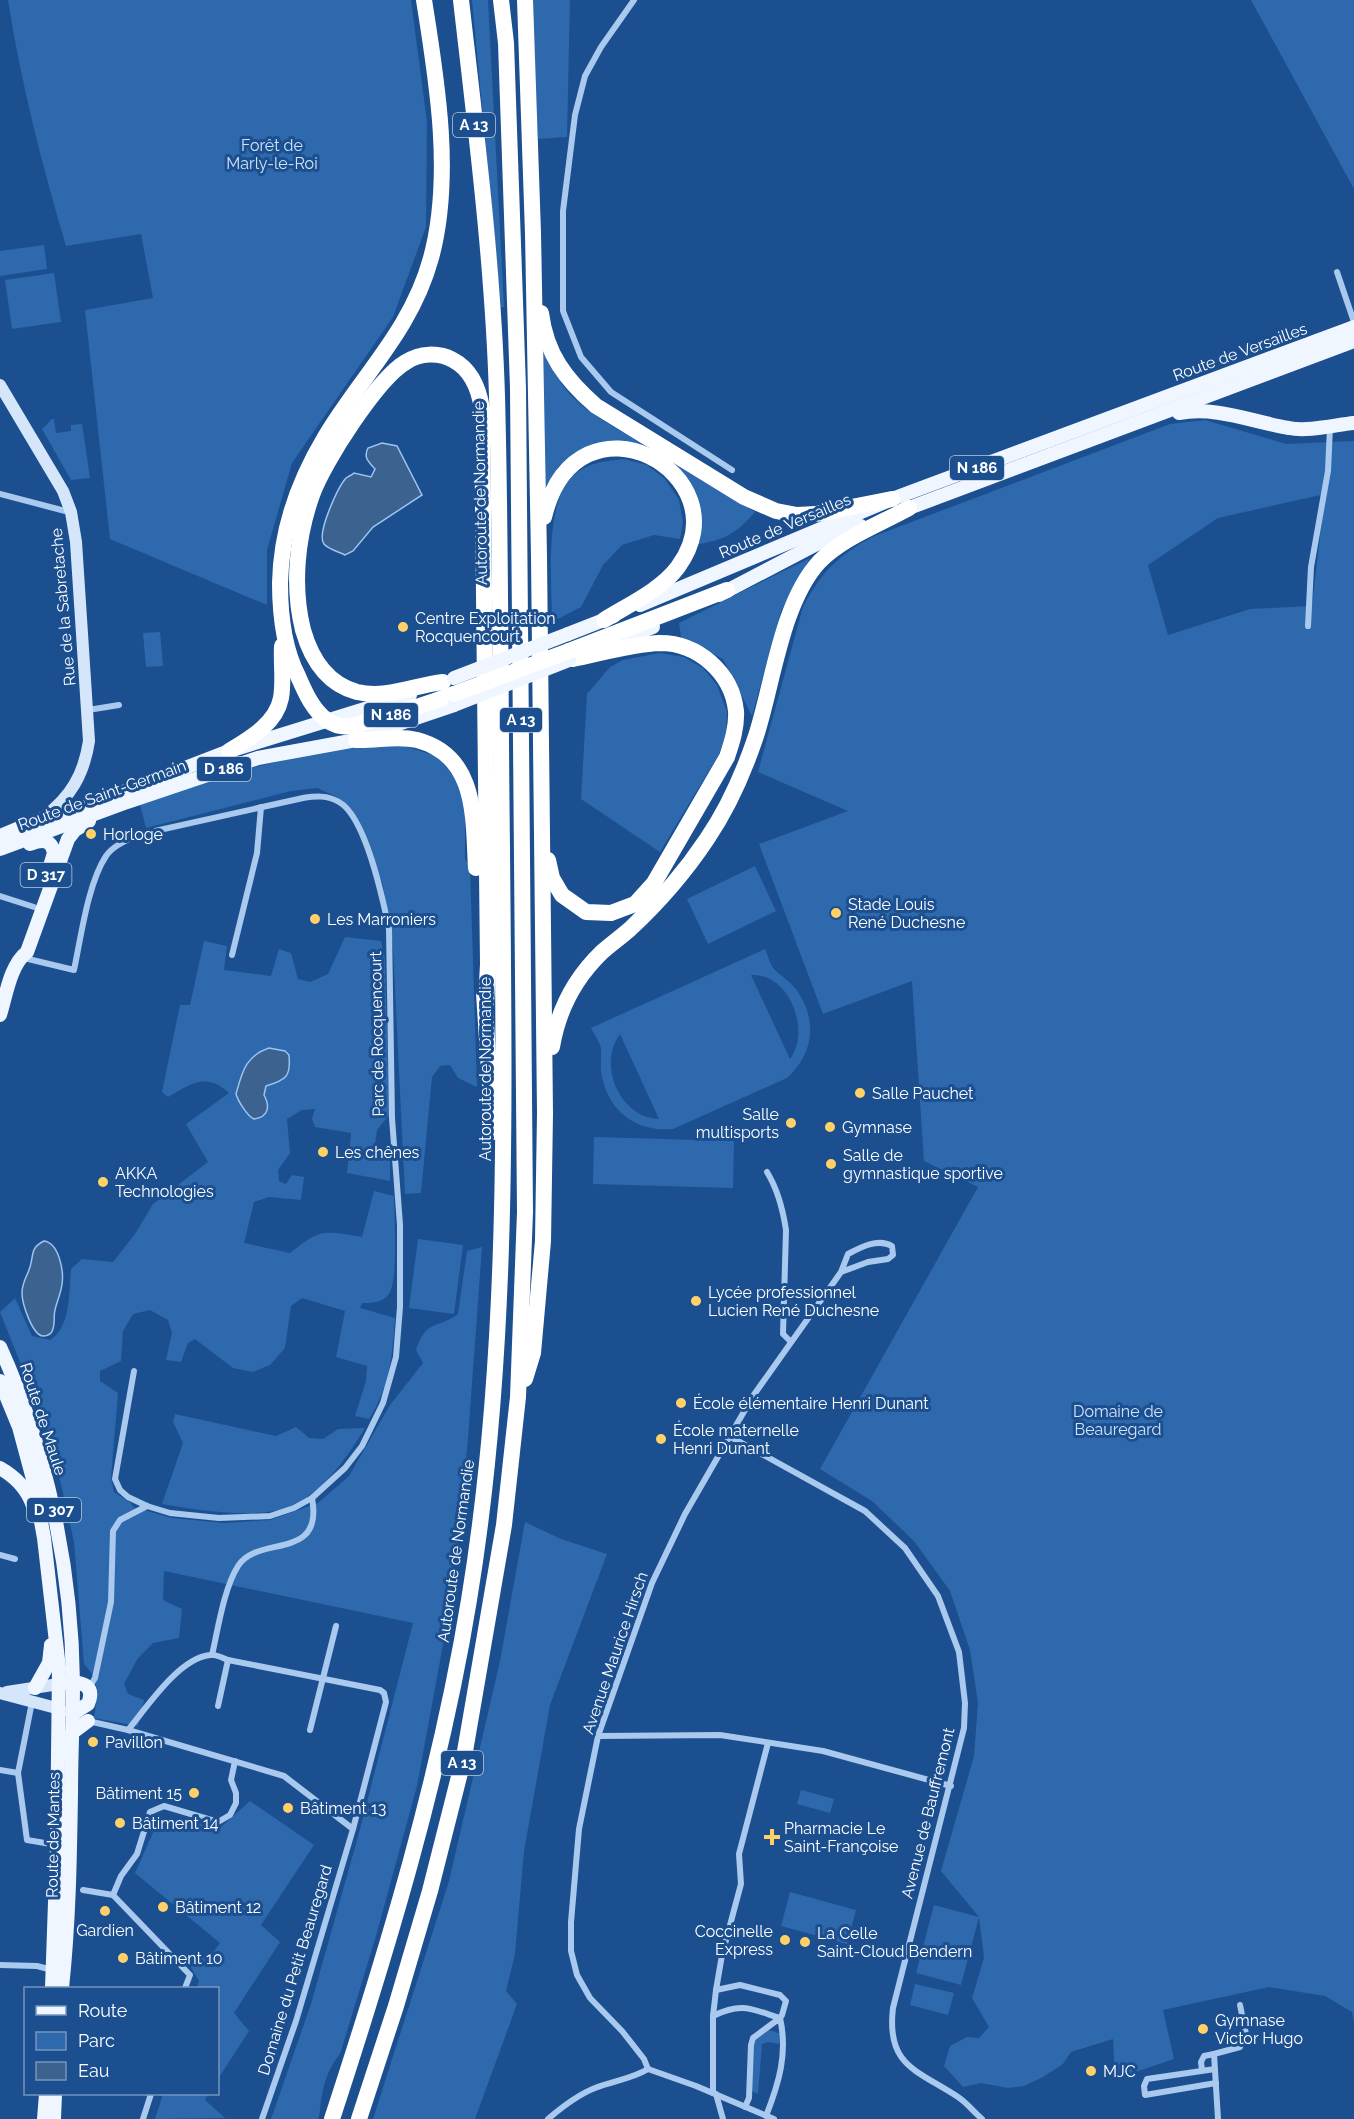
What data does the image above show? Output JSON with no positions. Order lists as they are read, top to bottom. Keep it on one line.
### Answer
{"streets":{"highway":["A 13","N 186","Autoroute de Normandie"],"main road":["Route de Versailles","D 186","Route de Saint-Germain","D 317","Route de Maule","D 307","Route de Mantes"],"street":["Rue de la Sabretache","Parc de Rocquencourt","Avenue Maurice Hirsch","Avenue de Bauffremont","Domaine du Petit Beauregard"]},"crossings":[["Route de Versailles","N 186"],["N 186","Route de Saint-Germain"],["Rue de la Sabretache","Route de Saint-Germain"],["D 186","Route de Saint-Germain"],["D 186","D 317"],["D 186","Parc de Rocquencourt"],["D 317","Parc de Rocquencourt"],["Route de Maule","Route de Mantes"],["Avenue Maurice Hirsch","Avenue de Bauffremont"]],"parks":["Forêt de Marly-le-Roi","Domaine de Beauregard"],"places":{"other":["Centre Exploitation Rocquencourt","Horloge","Stade Louis René Duchesne","Les Marroniers","Salle Pauchet","Salle multisports","Gymnase","Les chênes","Salle de gymnastique sportive","AKKA Technologies","Lycée professionnel Lucien René Duchesne","École élémentaire Henri Dunant","École maternelle Henri Dunant","Pavillon","Bâtiment 15","Bâtiment 13","Bâtiment 14","Bâtiment 12","Gardien","Coccinelle Express","La Celle Saint-Cloud Bendern","Bâtiment 10","Gymnase Victor Hugo","MJC"],"health":["Pharmacie Le Saint-Françoise"]},"legend":["Route","Parc","Eau"]}
